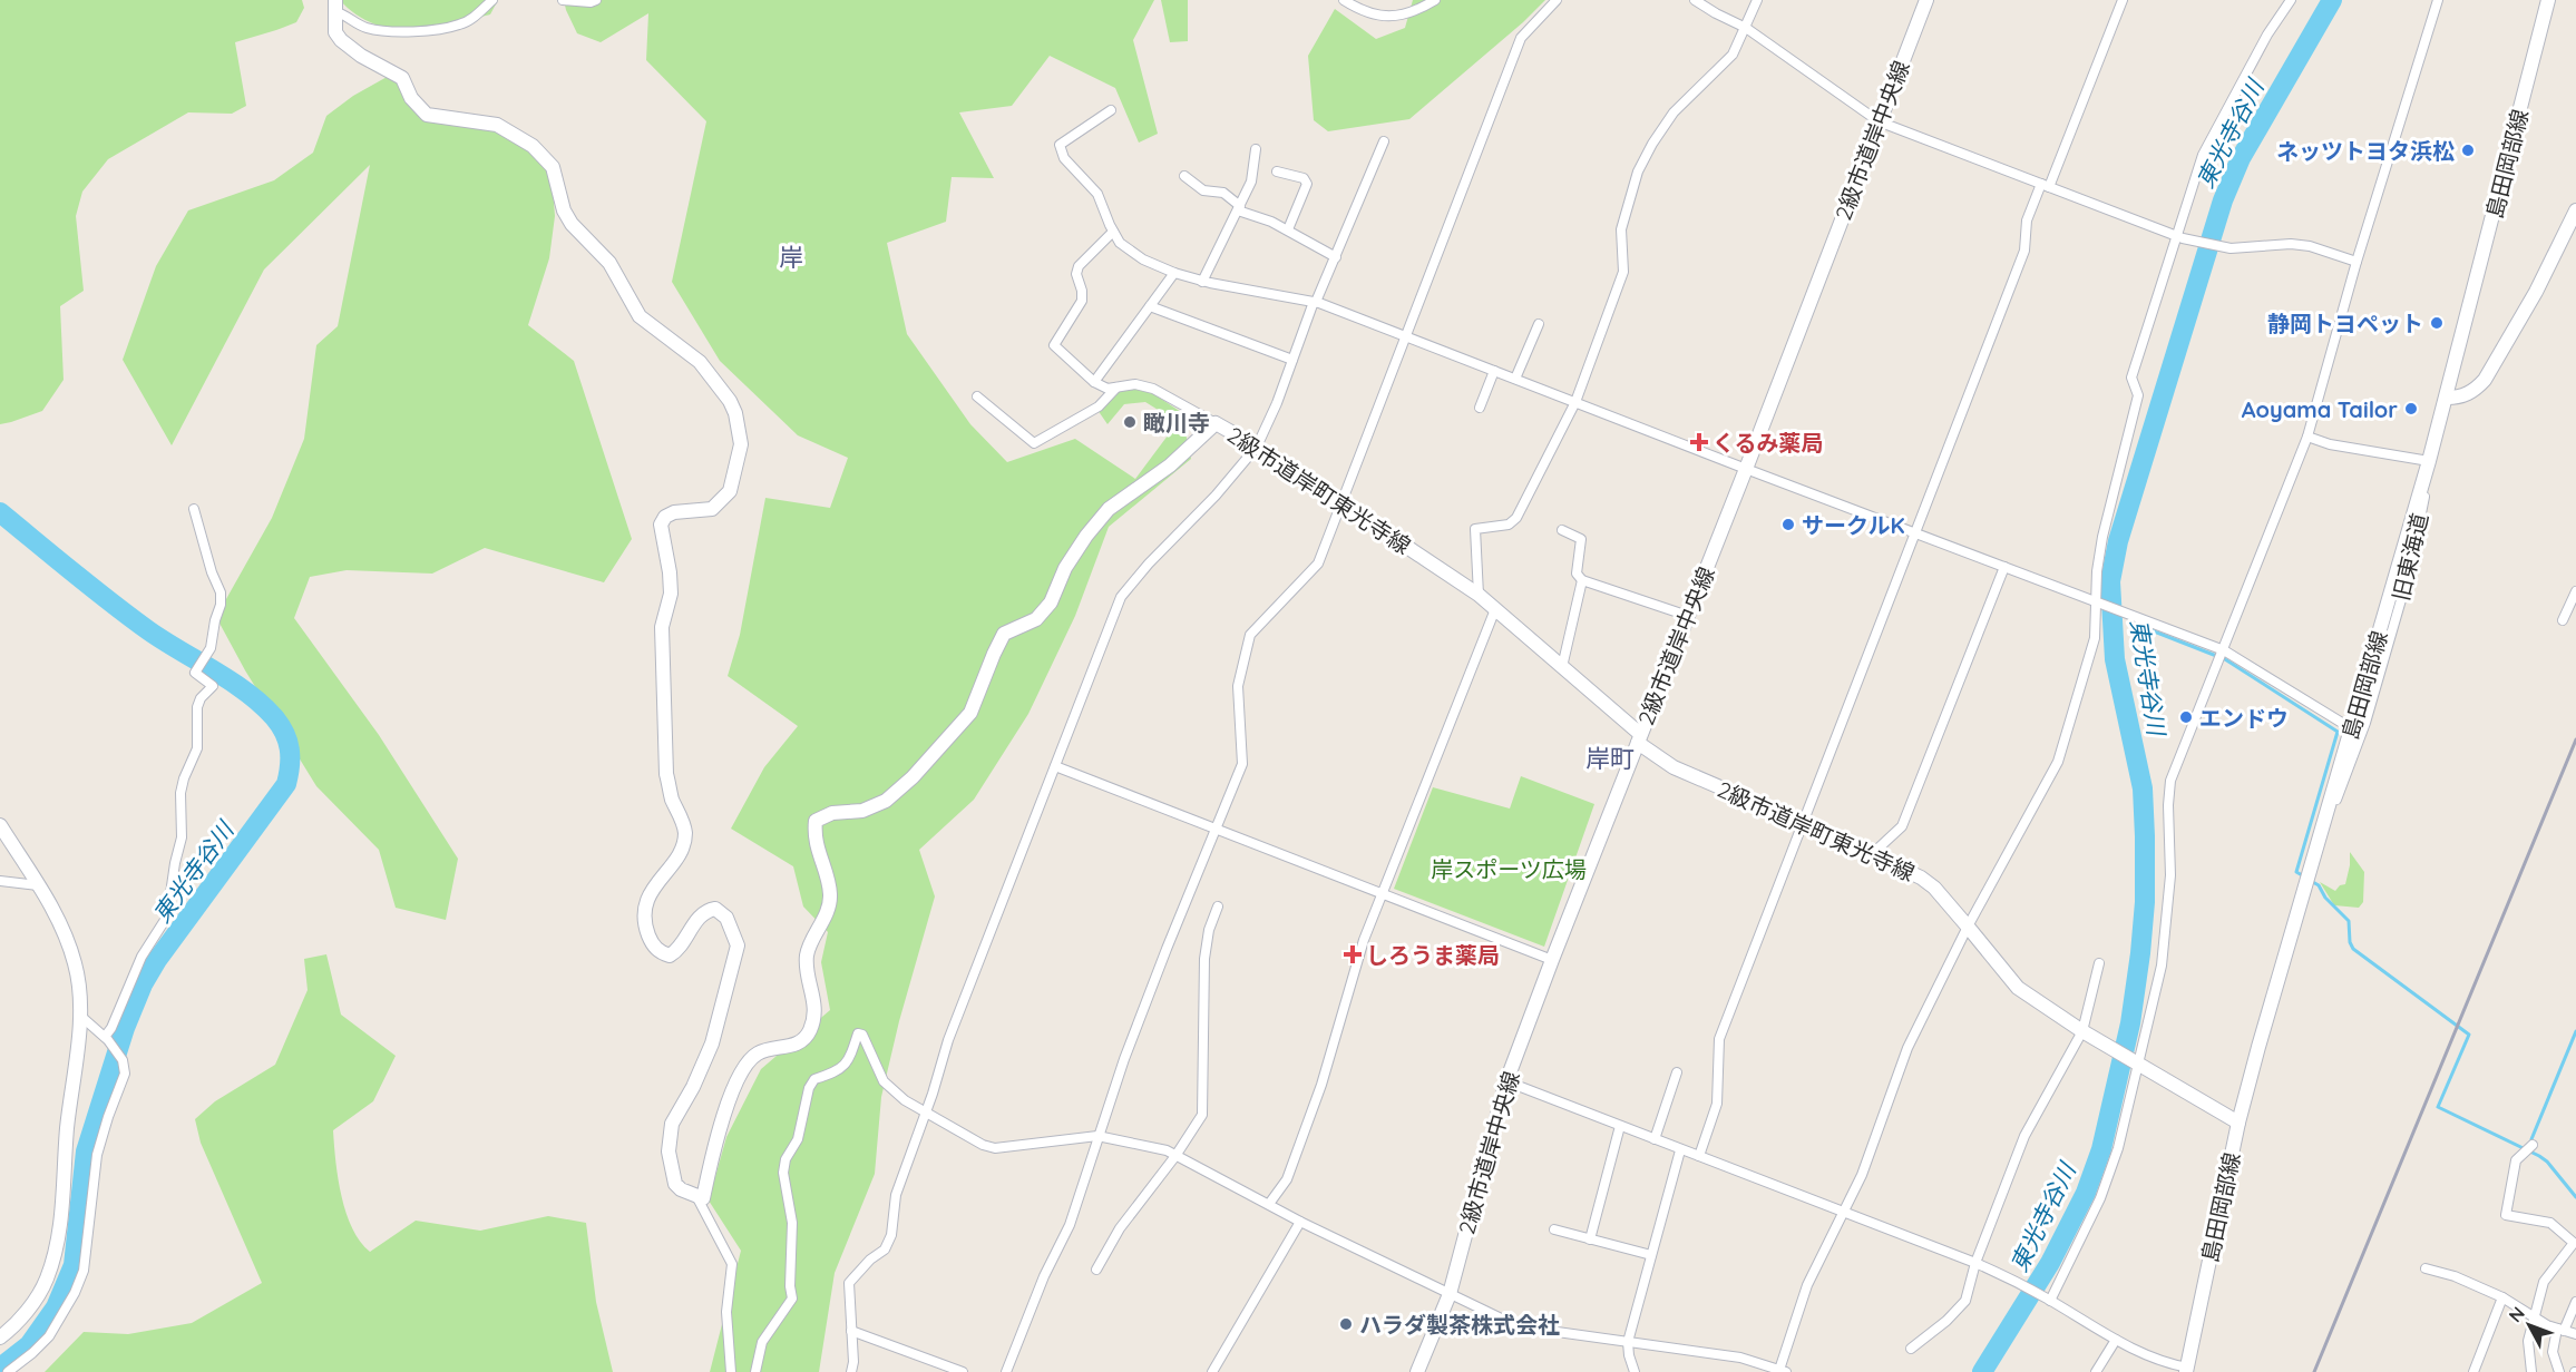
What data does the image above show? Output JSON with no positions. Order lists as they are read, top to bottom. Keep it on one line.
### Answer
{"streets":{"street":["2級市道岸中央線","島田岡部線","2級市道岸町東光寺線","旧東海道"]},"crossings":[["2級市道岸中央線","2級市道岸町東光寺線"],["島田岡部線","2級市道岸町東光寺線"],["島田岡部線","旧東海道"]],"districts":["岸","岸町"],"water":["東光寺谷川"],"parks":["岸スポーツ広場"],"places":{"other":["ネッツトヨタ浜松","静岡トヨペット","Aoyama Tailor","瞰川寺","サークルK","エンドウ","ハラダ製茶株式会社"],"health":["くるみ薬局","しろうま薬局"]},"north":"top left"}
